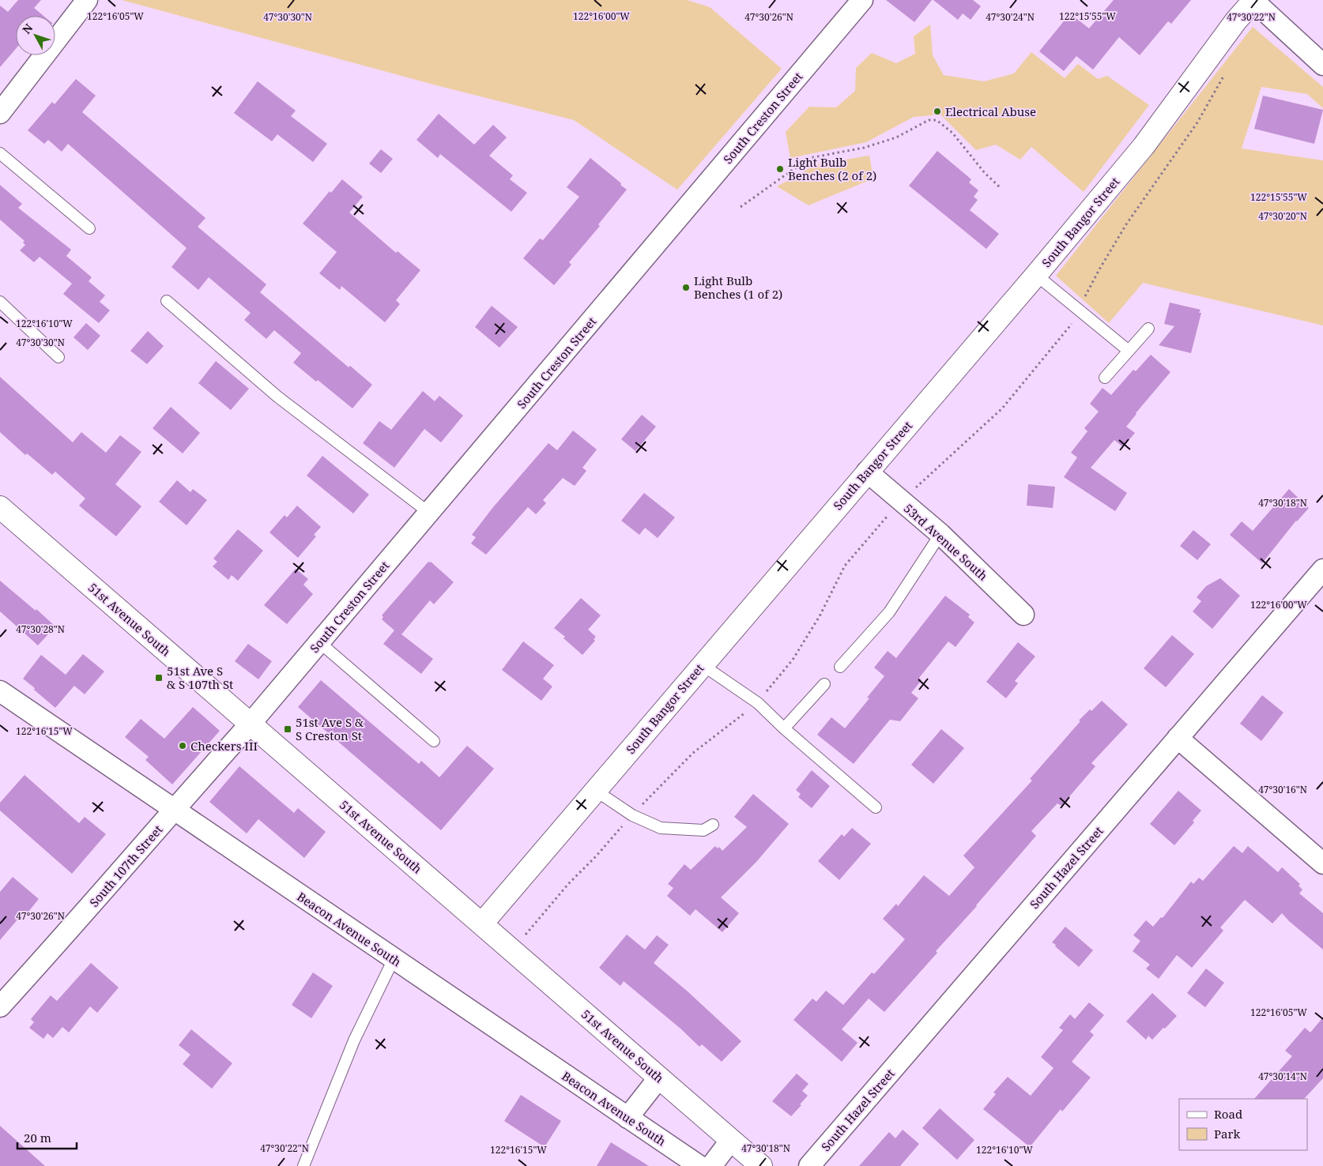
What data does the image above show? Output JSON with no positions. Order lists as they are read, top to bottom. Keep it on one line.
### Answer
{"streets":{"street":["South Creston Street","South Bangor Street","53rd Avenue South","51st Avenue South","South 107th Street","South Hazel Street","Beacon Avenue South"]},"crossings":[["South Creston Street","51st Avenue South"],["South Creston Street","South 107th Street"],["South Bangor Street","53rd Avenue South"],["South Bangor Street","51st Avenue South"],["51st Avenue South","South 107th Street"],["South 107th Street","Beacon Avenue South"]],"places":{"other":["Electrical Abuse","Light Bulb Benches (2 of 2)","Light Bulb Benches (1 of 2)","Checkers III"],"transit":["51st Ave S & S 107th St","51st Ave S & S Creston St"]},"legend":["Road","Park"],"scale_bar":"20 m","north":"top left","coordinates":["122°16'05\"W","122°15'55\"W","122°16'00\"W","47°30'30\"N","47°30'26\"N","47°30'24\"N","47°30'22\"N","47°30'20\"N","122°16'10\"W","47°30'18\"N","47°30'28\"N","122°16'15\"W","47°30'16\"N","47°30'14\"N"]}
